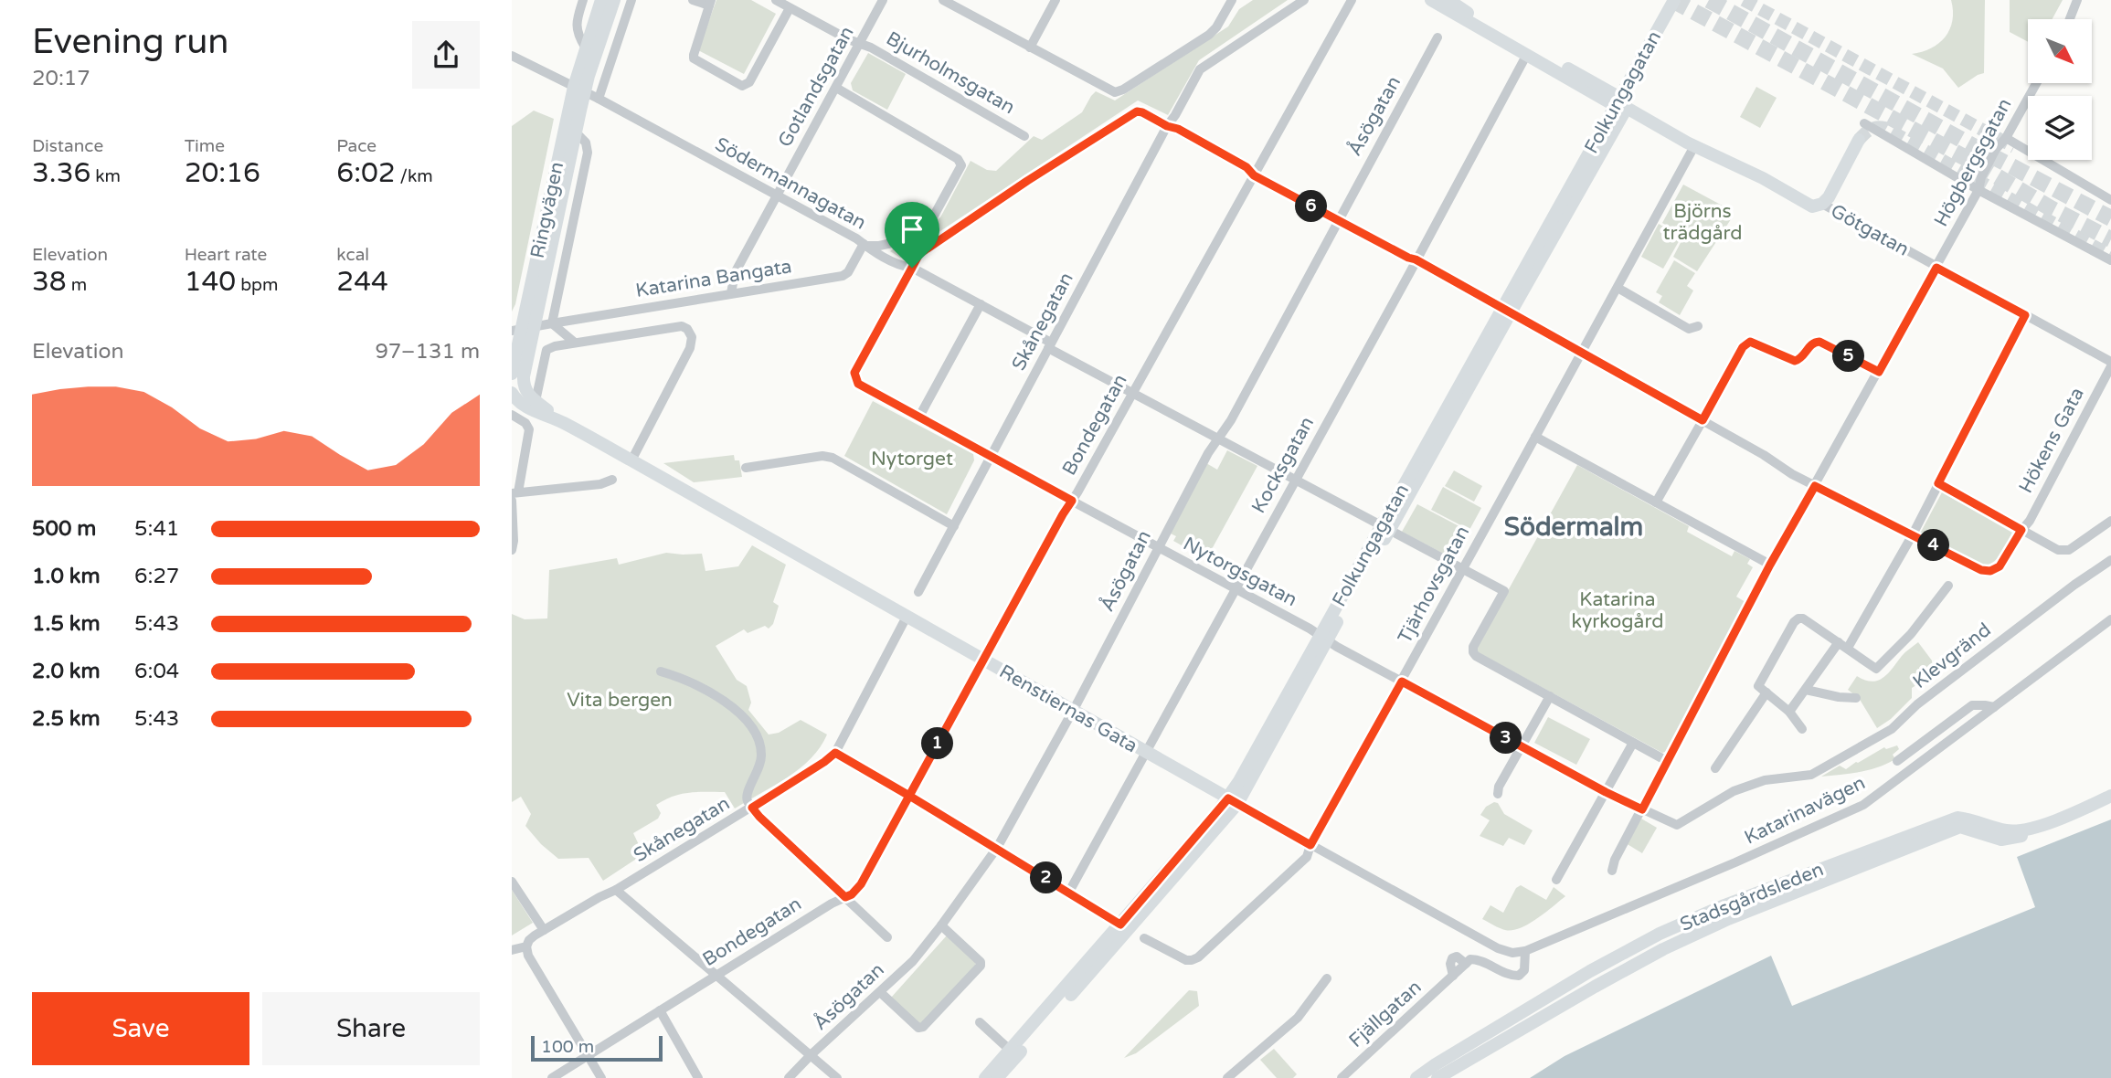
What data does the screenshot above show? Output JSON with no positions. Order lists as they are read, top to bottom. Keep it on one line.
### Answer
{"streets":{"street":["Bjurholmsgatan","Gotlandsgatan","Folkungagatan","Åsögatan","Högbergsgatan","Södermannagatan","Ringvägen","Götgatan","Katarina Bangata","Skånegatan","Bondegatan","Hökens Gata","Kocksgatan","Nytorgsgatan","Tjärhovsgatan","Klevgränd","Renstiernas Gata","Katarinavägen","Stadsgårdsleden","Fjällgatan"]},"crossings":[["Bjurholmsgatan","Gotlandsgatan"],["Gotlandsgatan","Södermannagatan"],["Gotlandsgatan","Katarina Bangata"],["Folkungagatan","Södermannagatan"],["Folkungagatan","Götgatan"],["Folkungagatan","Nytorgsgatan"],["Folkungagatan","Renstiernas Gata"],["Åsögatan","Södermannagatan"],["Åsögatan","Nytorgsgatan"],["Åsögatan","Renstiernas Gata"],["Högbergsgatan","Götgatan"],["Högbergsgatan","Nytorgsgatan"],["Södermannagatan","Ringvägen"],["Södermannagatan","Katarina Bangata"],["Södermannagatan","Skånegatan"],["Södermannagatan","Bondegatan"],["Södermannagatan","Kocksgatan"],["Södermannagatan","Tjärhovsgatan"],["Ringvägen","Katarina Bangata"],["Ringvägen","Renstiernas Gata"],["Götgatan","Hökens Gata"],["Götgatan","Kocksgatan"],["Götgatan","Tjärhovsgatan"],["Skånegatan","Nytorgsgatan"],["Skånegatan","Renstiernas Gata"],["Bondegatan","Nytorgsgatan"],["Bondegatan","Renstiernas Gata"],["Kocksgatan","Nytorgsgatan"],["Kocksgatan","Renstiernas Gata"],["Nytorgsgatan","Tjärhovsgatan"],["Nytorgsgatan","Klevgränd"],["Tjärhovsgatan","Renstiernas Gata"],["Renstiernas Gata","Katarinavägen"],["Katarinavägen","Fjällgatan"]],"districts":["Södermalm"],"parks":["Björns trädgård","Nytorget","Katarina kyrkogård","Vita bergen"],"scale_bar":"100 m","north":"bottom right","page":{"heading":["Evening run","20:17"],"stats":[["Distance","3.36 km"],["Time","20:16"],["Pace","6:02 /km"],["Elevation","38 m"],["Heart rate","140 bpm"],["kcal","244"]],"pins":["6","5","4","3","1","2"],"chart":["Elevation","97–131 m"],"list":[{"name":"500 m","note":"5:41"},{"name":"1.0 km","note":"6:27"},{"name":"1.5 km","note":"5:43"},{"name":"2.0 km","note":"6:04"},{"name":"2.5 km","note":"5:43"}],"buttons":["Save","Share"],"scale":"100 m"}}
